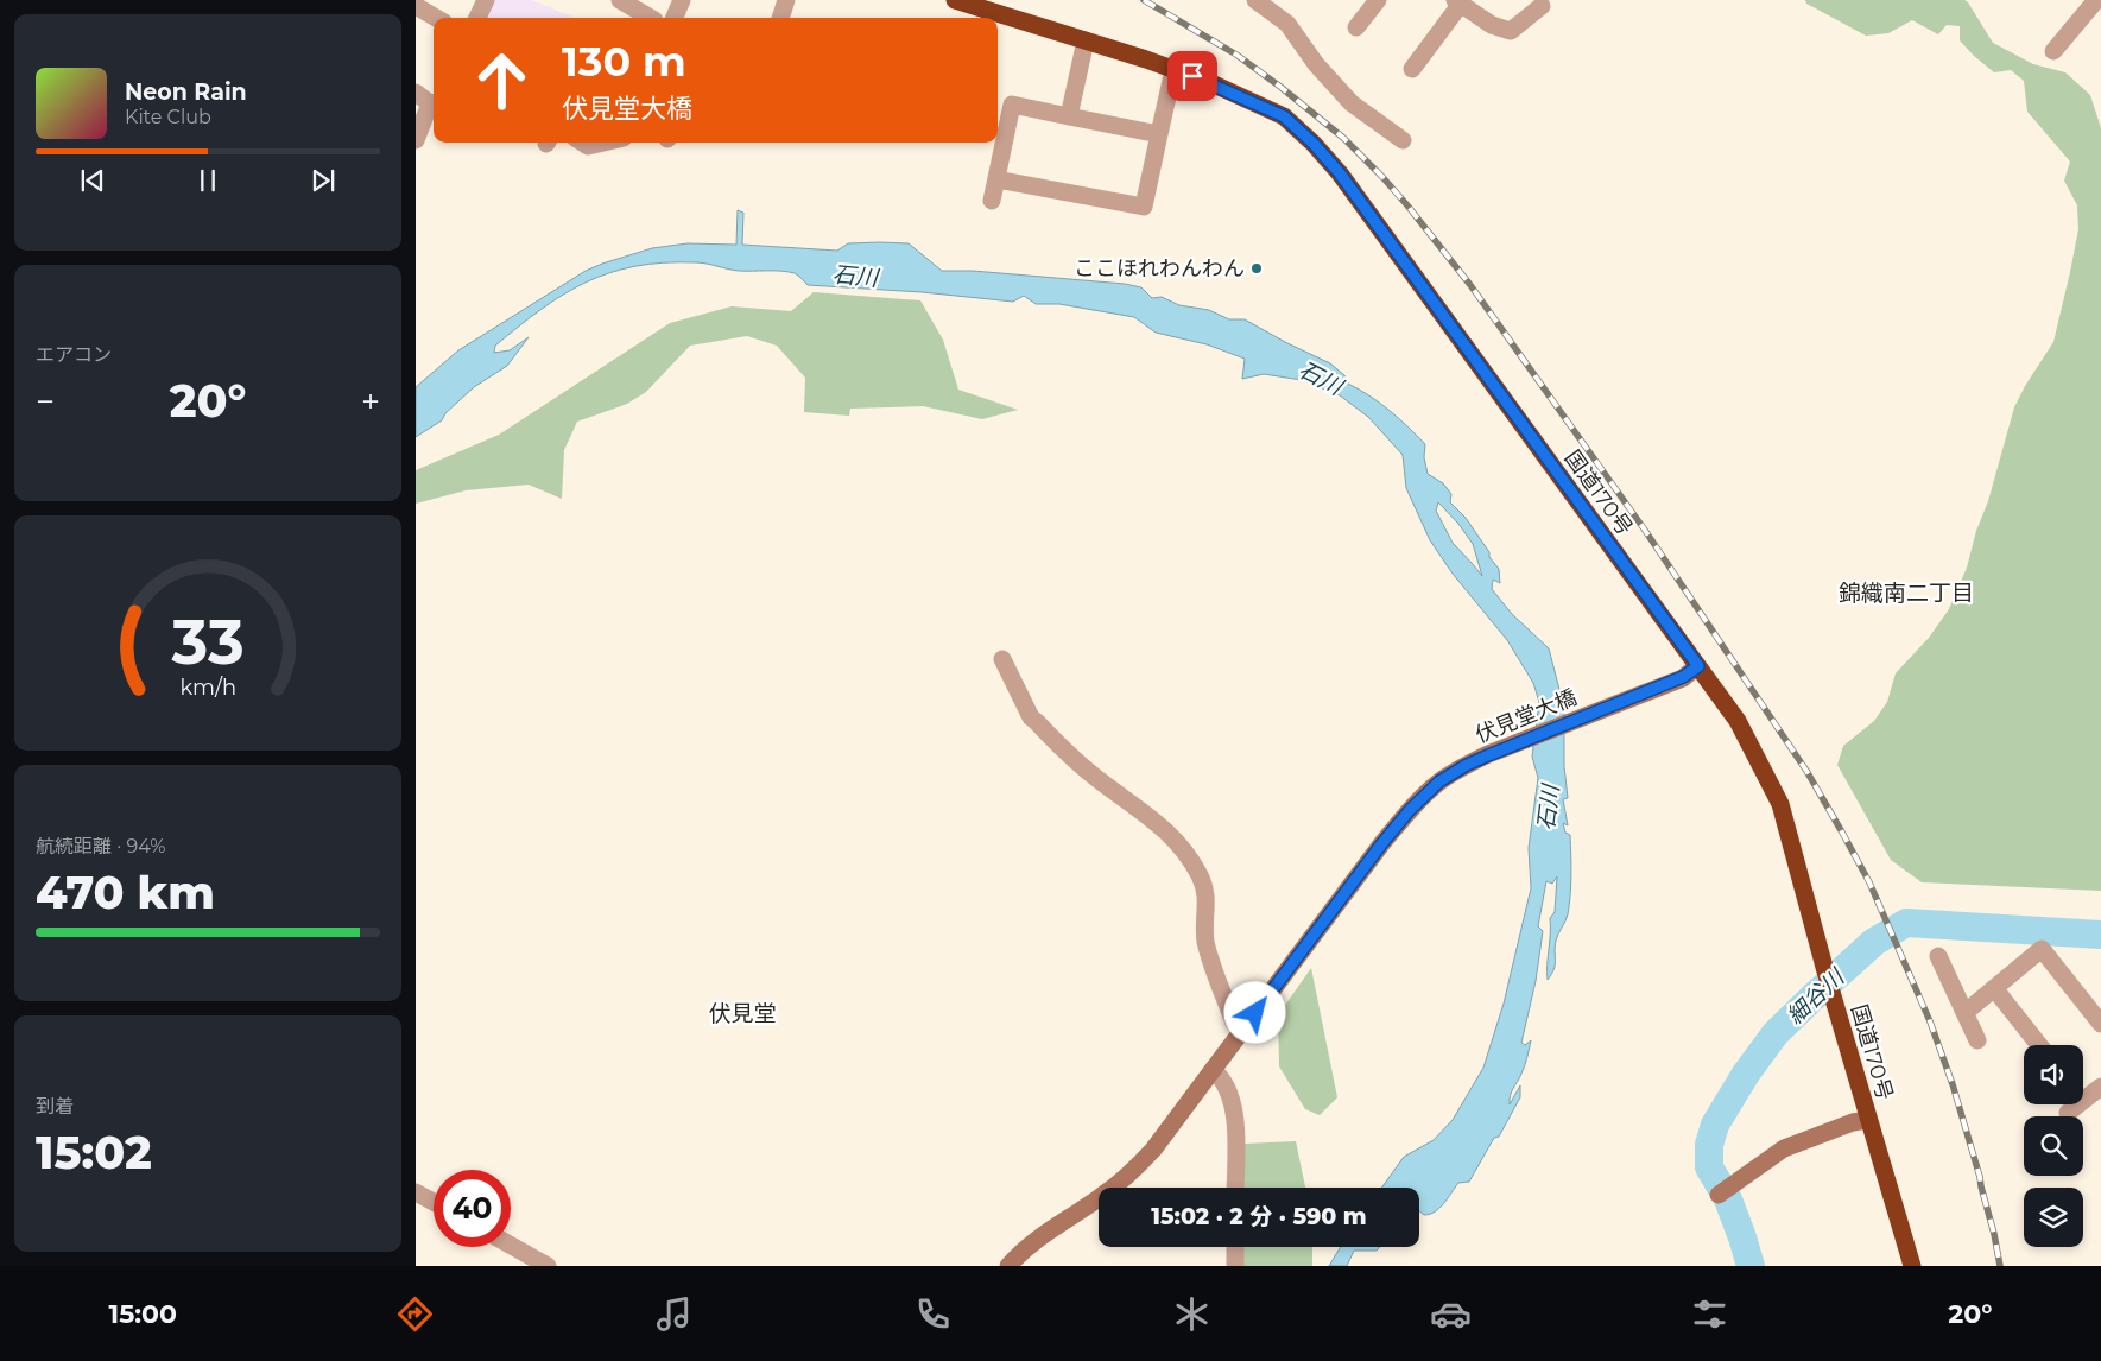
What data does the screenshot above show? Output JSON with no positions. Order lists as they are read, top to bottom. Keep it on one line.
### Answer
{"streets":{"highway":["国道170号"],"street":["伏見堂大橋"]},"crossings":[["国道170号","伏見堂大橋"]],"districts":["錦織南二丁目","伏見堂"],"water":["石川","細谷川"],"places":["ここほれわんわん"],"page":{"turn":["130 m","伏見堂大橋"],"song":["Neon Rain","Kite Club"],"tile":["エアコン",["航続距離 · 94%","470 km"],["到着","15:02"]],"heat":["−","20°","+"],"limit":"40","trip":"15:02 · 2 分 · 590 m","tabs":["15:00","20°"],"gauge":["33","km/h"]}}
